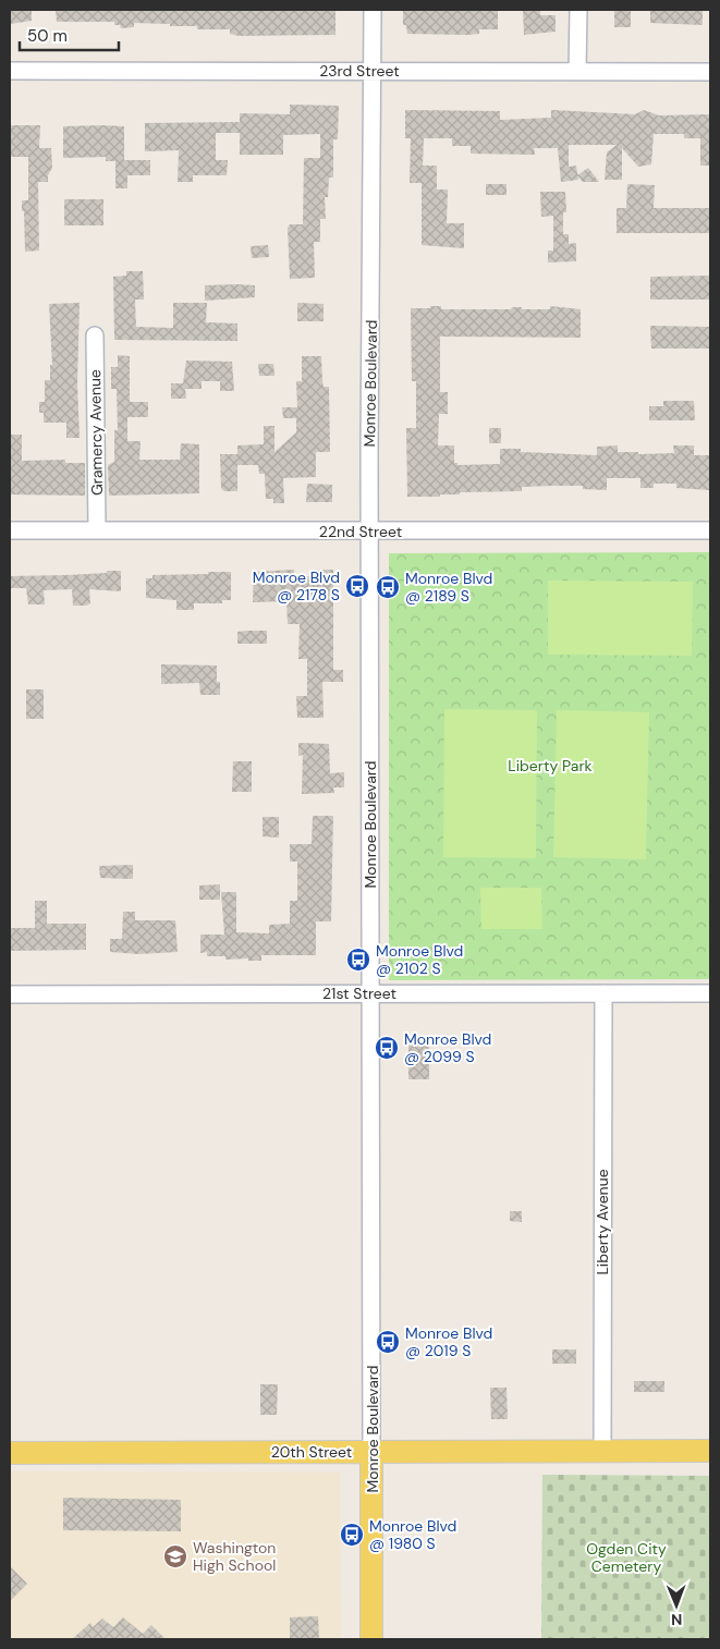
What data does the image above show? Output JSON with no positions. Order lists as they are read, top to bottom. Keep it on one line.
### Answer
{"streets":{"main road":["Monroe Boulevard","20th Street"],"street":["23rd Street","Gramercy Avenue","22nd Street","21st Street","Liberty Avenue"]},"crossings":[["23rd Street","Monroe Boulevard"],["Monroe Boulevard","22nd Street"],["Monroe Boulevard","21st Street"],["Monroe Boulevard","20th Street"],["Gramercy Avenue","22nd Street"],["21st Street","Liberty Avenue"],["Liberty Avenue","20th Street"]],"parks":["Liberty Park","Ogden City Cemetery"],"places":{"bus stop":["Monroe Blvd @ 2178 S","Monroe Blvd @ 2189 S","Monroe Blvd @ 2102 S","Monroe Blvd @ 2099 S","Monroe Blvd @ 2019 S","Monroe Blvd @ 1980 S"],"school or university":["Washington High School"]},"scale_bar":"50 m","north":"bottom"}
